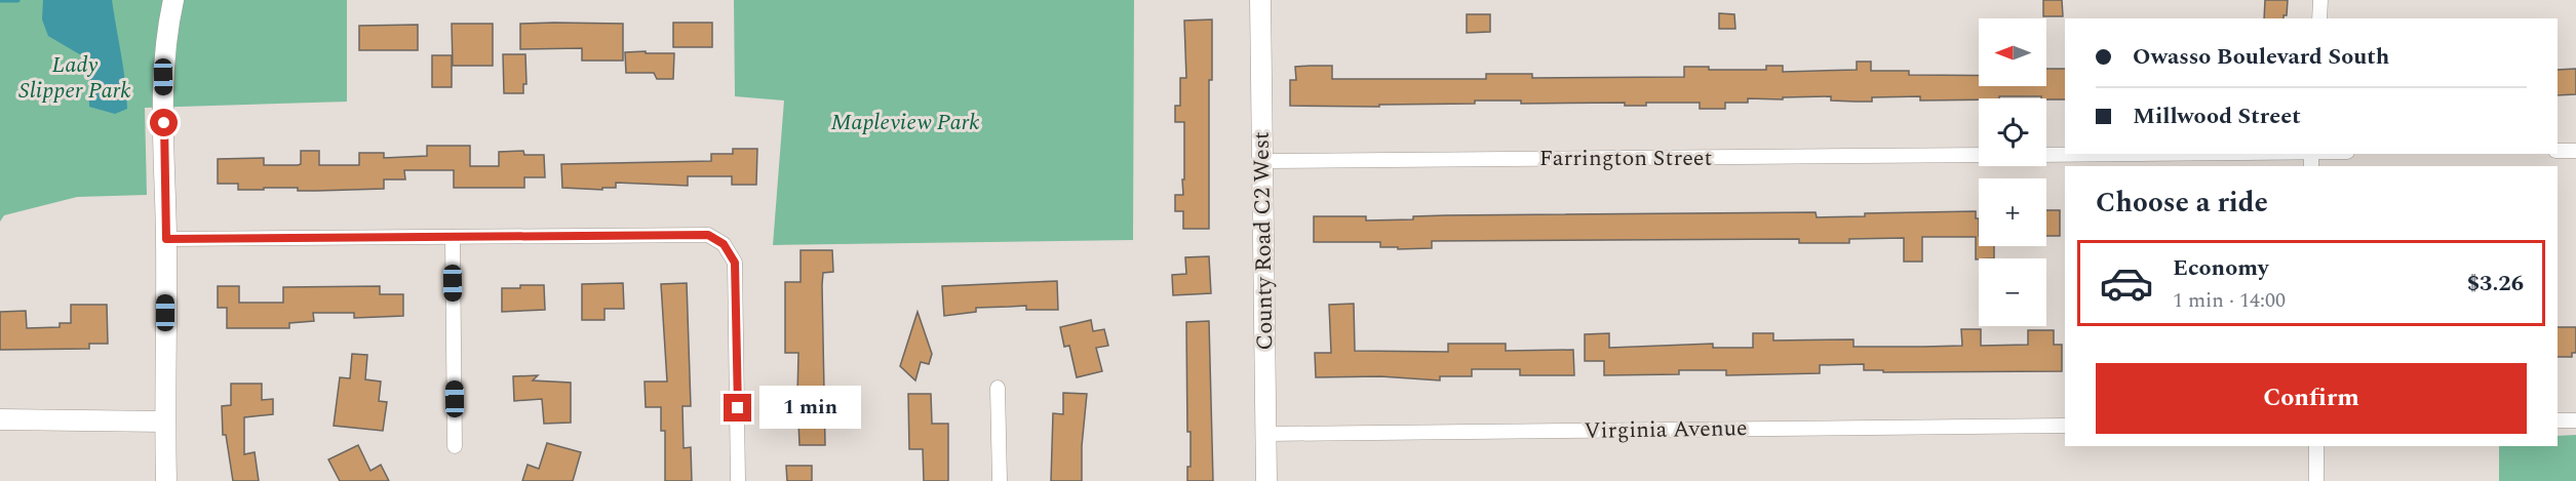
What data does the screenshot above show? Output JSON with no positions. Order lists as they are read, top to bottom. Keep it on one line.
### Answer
{"streets":{"street":["Farrington Street","County Road C2 West","Virginia Avenue"]},"crossings":[["Farrington Street","County Road C2 West"],["County Road C2 West","Virginia Avenue"]],"parks":["Lady Slipper Park","Mapleview Park"],"north":"left","page":{"map_buttons":["+","−"],"banner":["Owasso Boulevard South","Millwood Street"],"heading":"Choose a ride","list":[{"name":"Economy","note":"1 min · 14:00","value":"$3.26"}],"buttons":"Confirm","bubble":"1 min"}}
